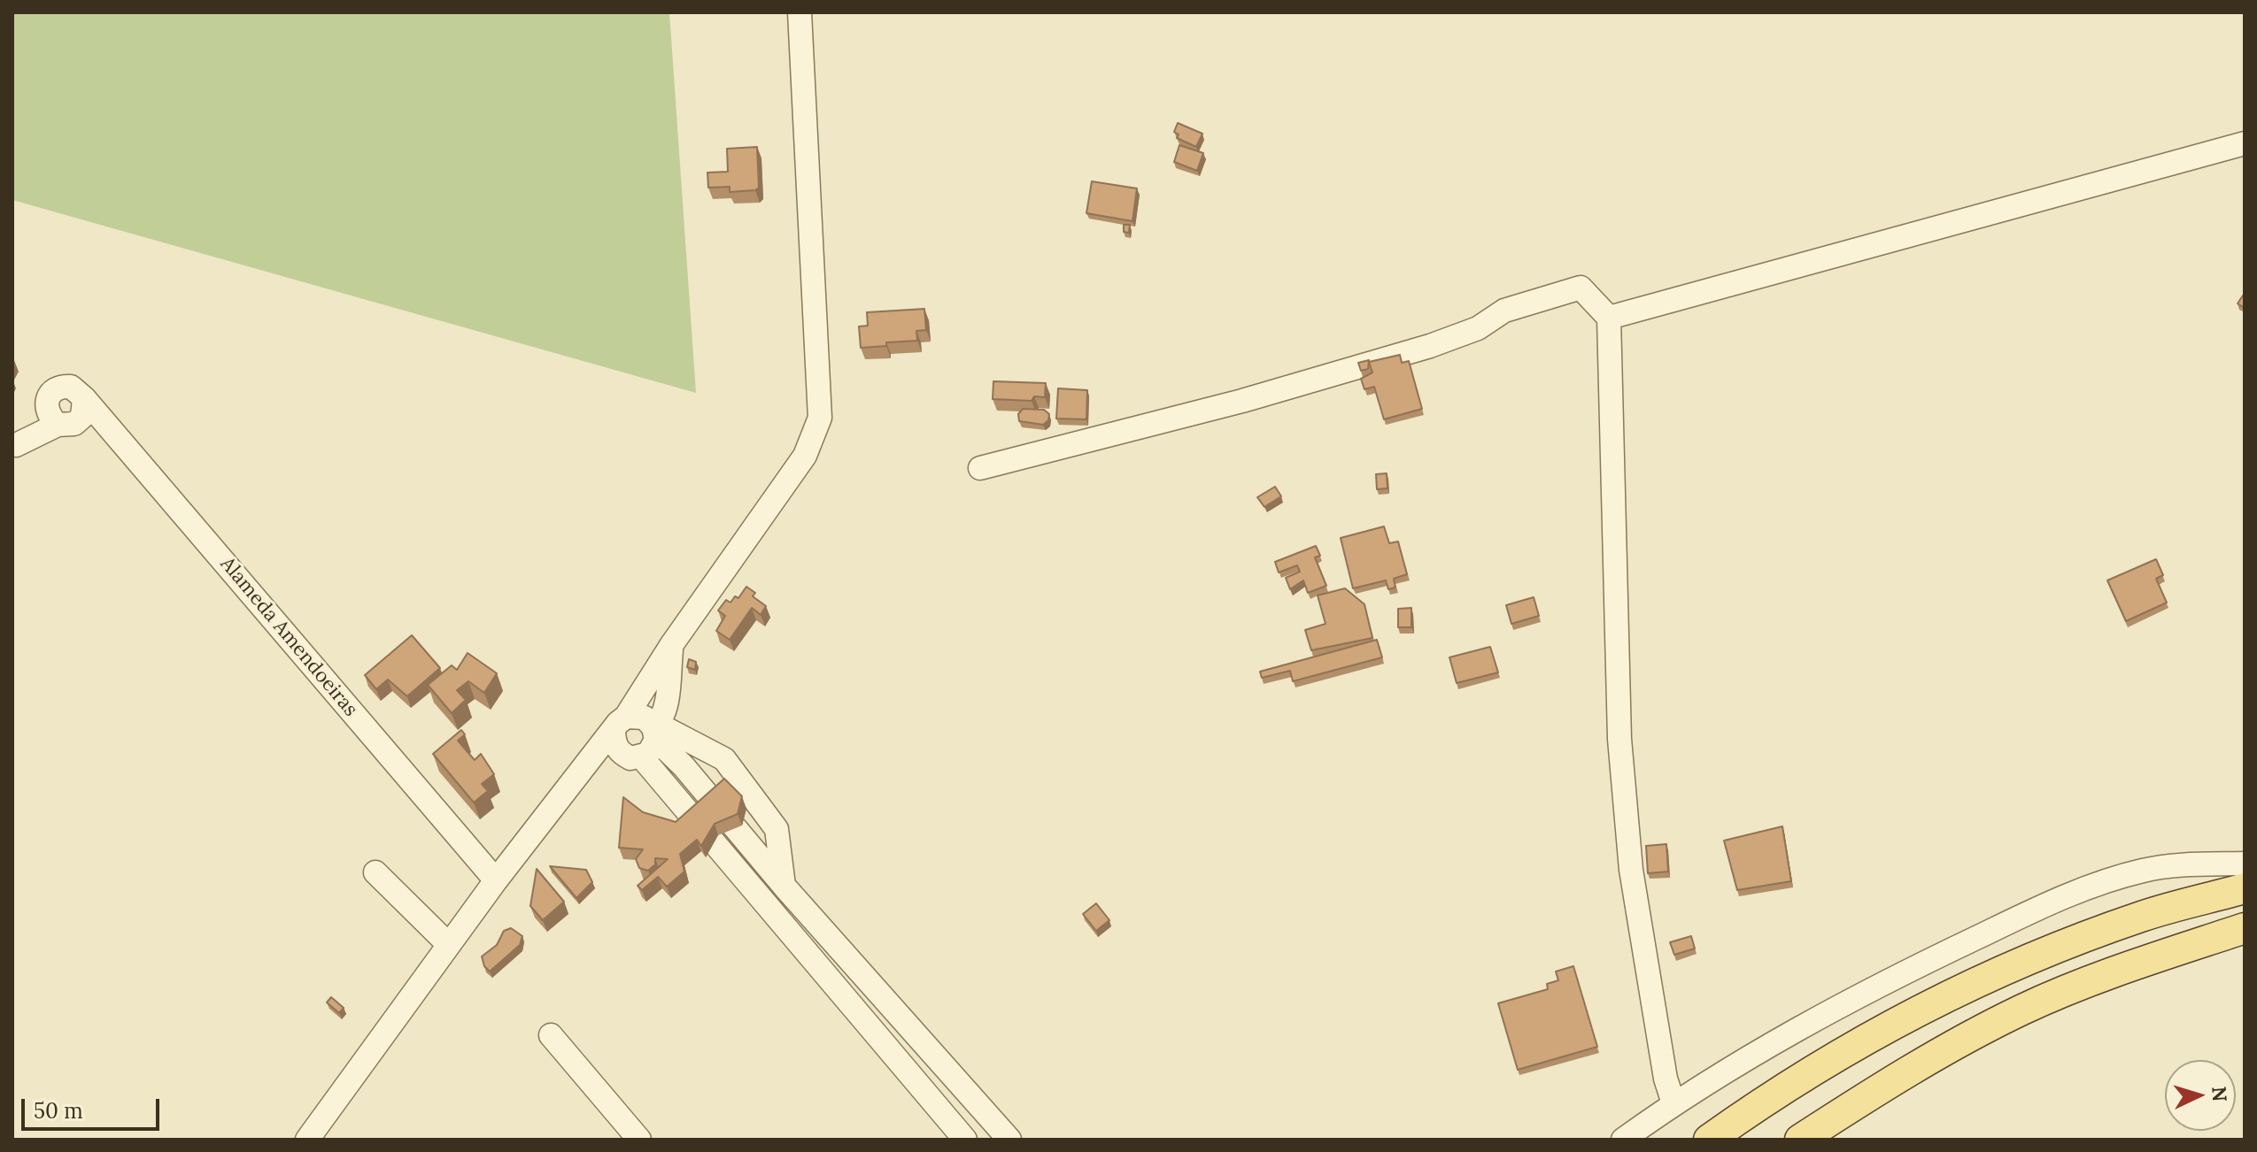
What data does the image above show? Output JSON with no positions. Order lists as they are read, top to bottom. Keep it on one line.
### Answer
{"streets":{"street":["Alameda Amendoeiras"]},"scale_bar":"50 m","north":"right"}
